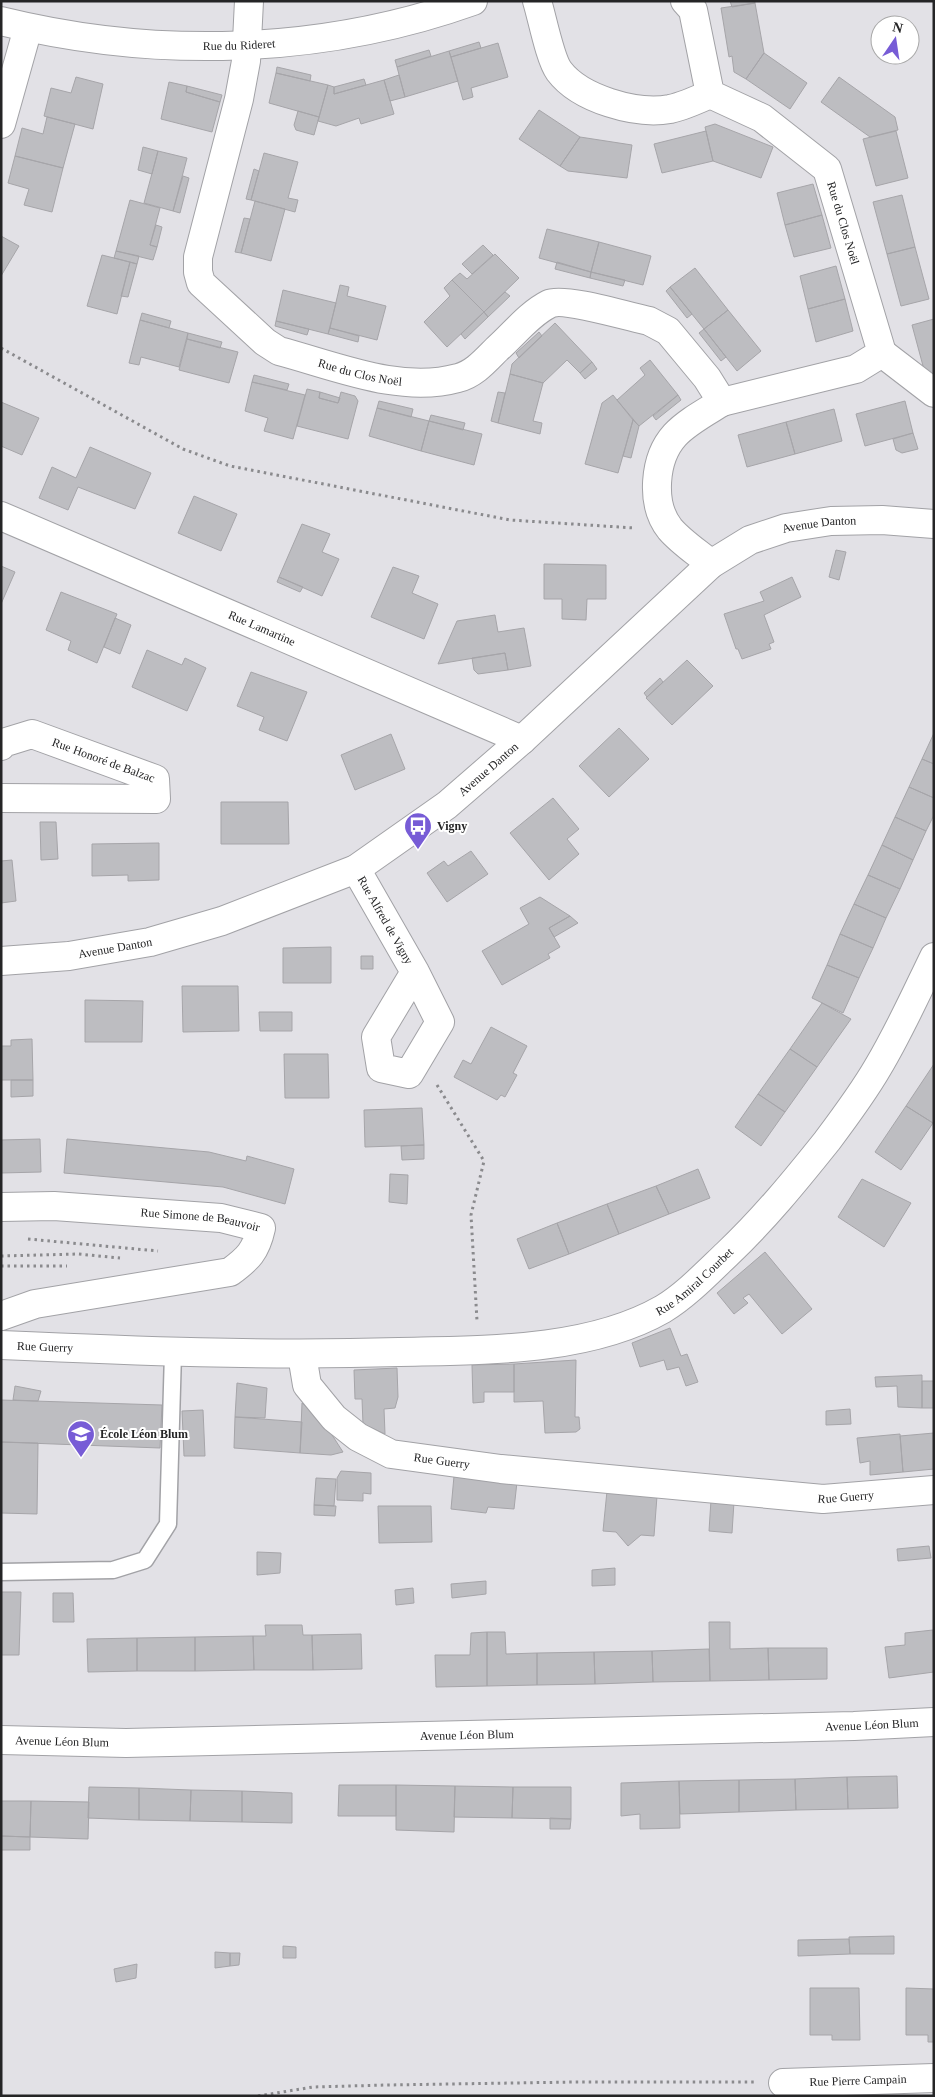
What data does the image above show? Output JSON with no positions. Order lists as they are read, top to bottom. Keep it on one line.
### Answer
{"streets":{"street":["Rue du Rideret","Rue du Clos Noël","Avenue Danton","Rue Lamartine","Rue Honoré de Balzac","Rue Alfred de Vigny","Rue Simone de Beauvoir","Rue Amiral Courbet","Rue Guerry","Avenue Léon Blum","Rue Pierre Campain"]},"crossings":[["Rue du Rideret","Rue du Clos Noël"],["Avenue Danton","Rue Lamartine"],["Avenue Danton","Rue Alfred de Vigny"],["Rue Amiral Courbet","Rue Guerry"]],"places":{"bus stop":["Vigny"],"school or university":["École Léon Blum"]},"north":"top"}
